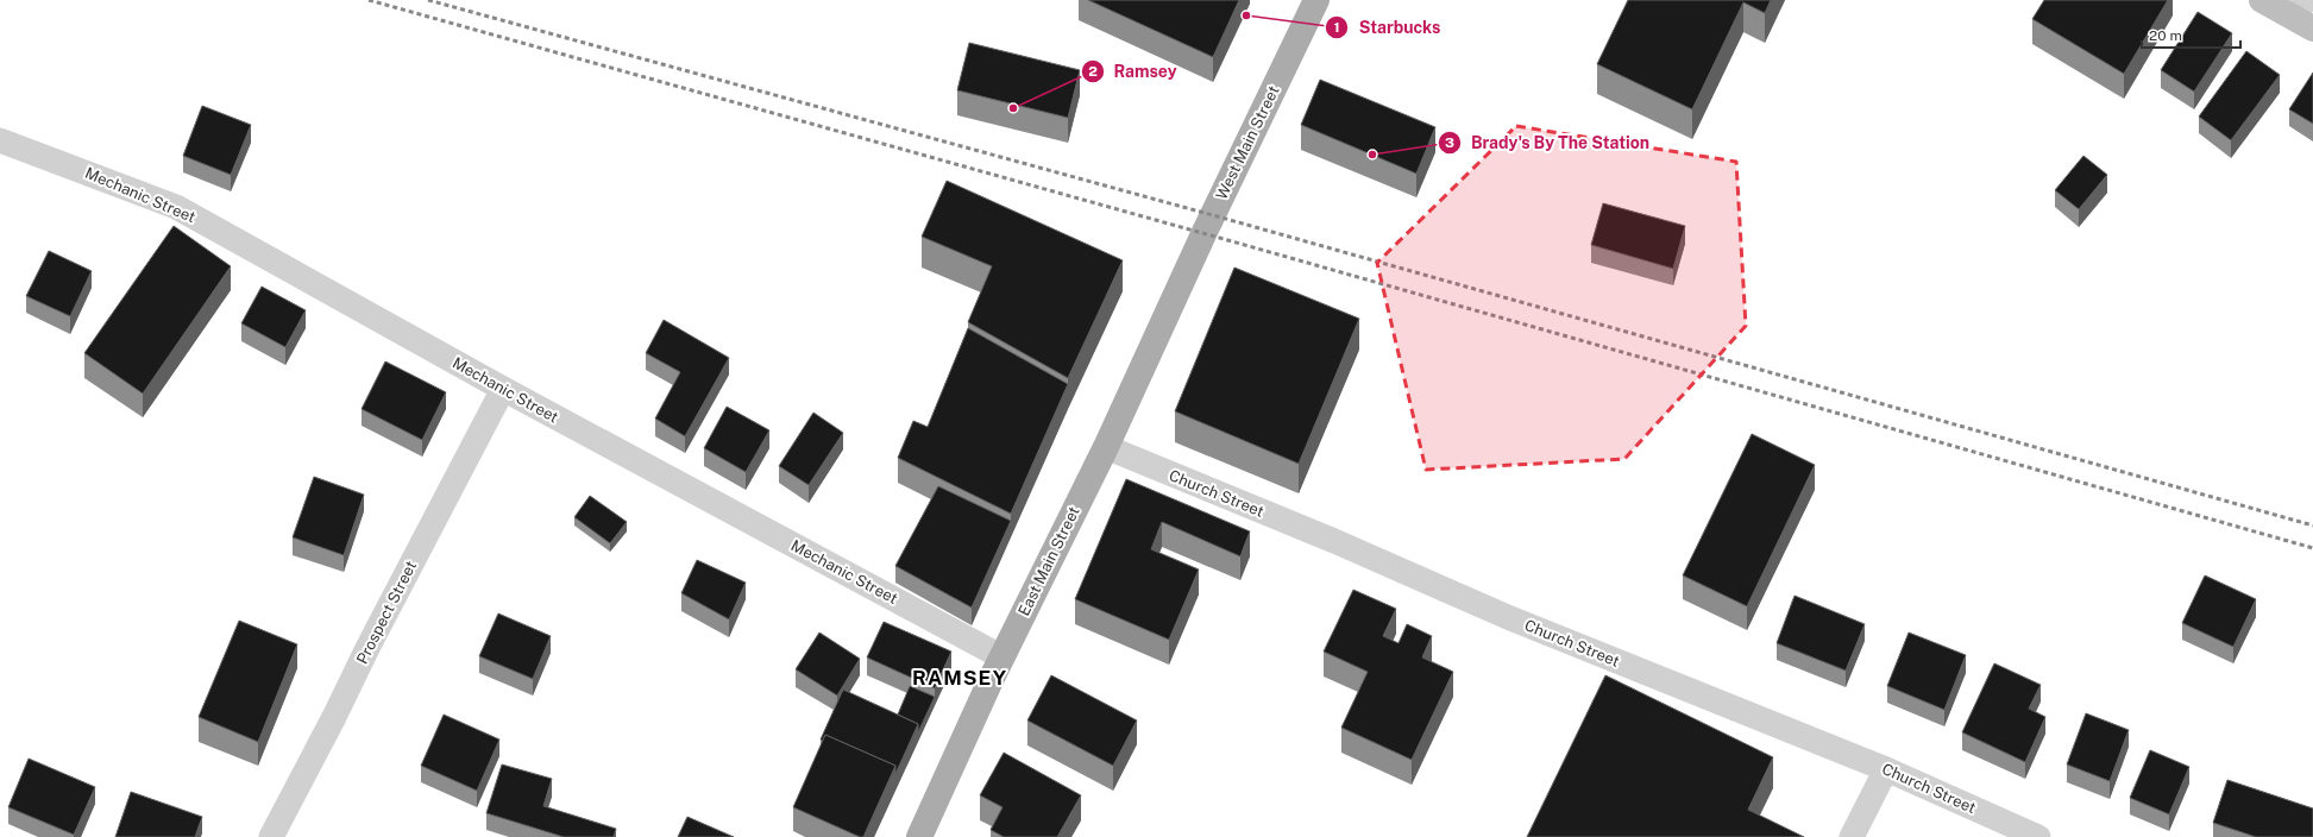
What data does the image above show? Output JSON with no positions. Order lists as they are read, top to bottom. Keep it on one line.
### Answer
{"streets":{"main road":["West Main Street","East Main Street"],"street":["Mechanic Street","Church Street","Prospect Street"]},"crossings":[["West Main Street","East Main Street"],["Mechanic Street","East Main Street"],["Mechanic Street","Prospect Street"],["Church Street","East Main Street"]],"districts":["RAMSEY"],"places":["Starbucks","Ramsey","Brady's By The Station"],"scale_bar":"20 m"}
